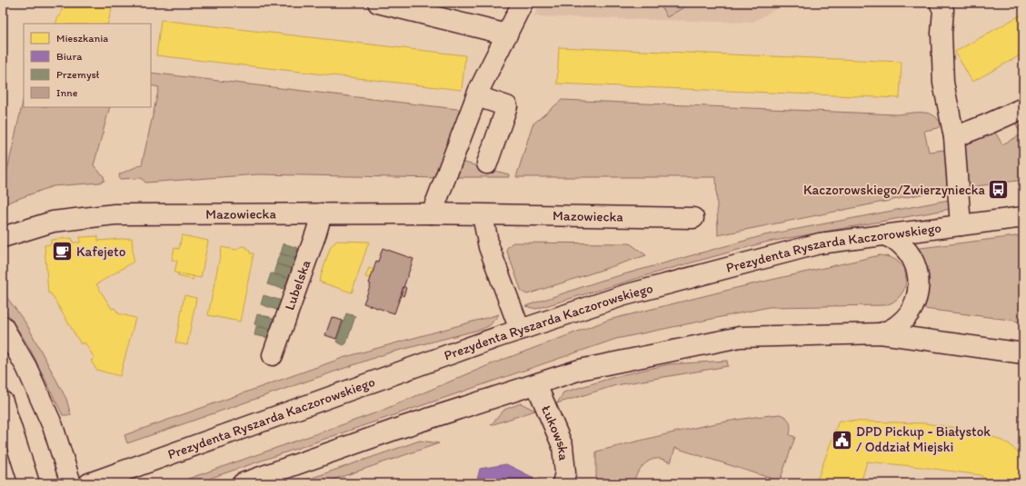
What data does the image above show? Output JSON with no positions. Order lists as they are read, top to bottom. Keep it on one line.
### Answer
{"streets":{"street":["Mazowiecka","Prezydenta Ryszarda Kaczorowskiego","Lubelska","Łukowska"]},"crossings":[["Mazowiecka","Lubelska"]],"places":{"bus stop":["Kaczorowskiego/Zwierzyniecka"],"cafe":["Kafejeto"],"public building":["DPD Pickup - Białystok / Oddział Miejski"]},"legend":["Mieszkania","Biura","Przemysł","Inne"]}
